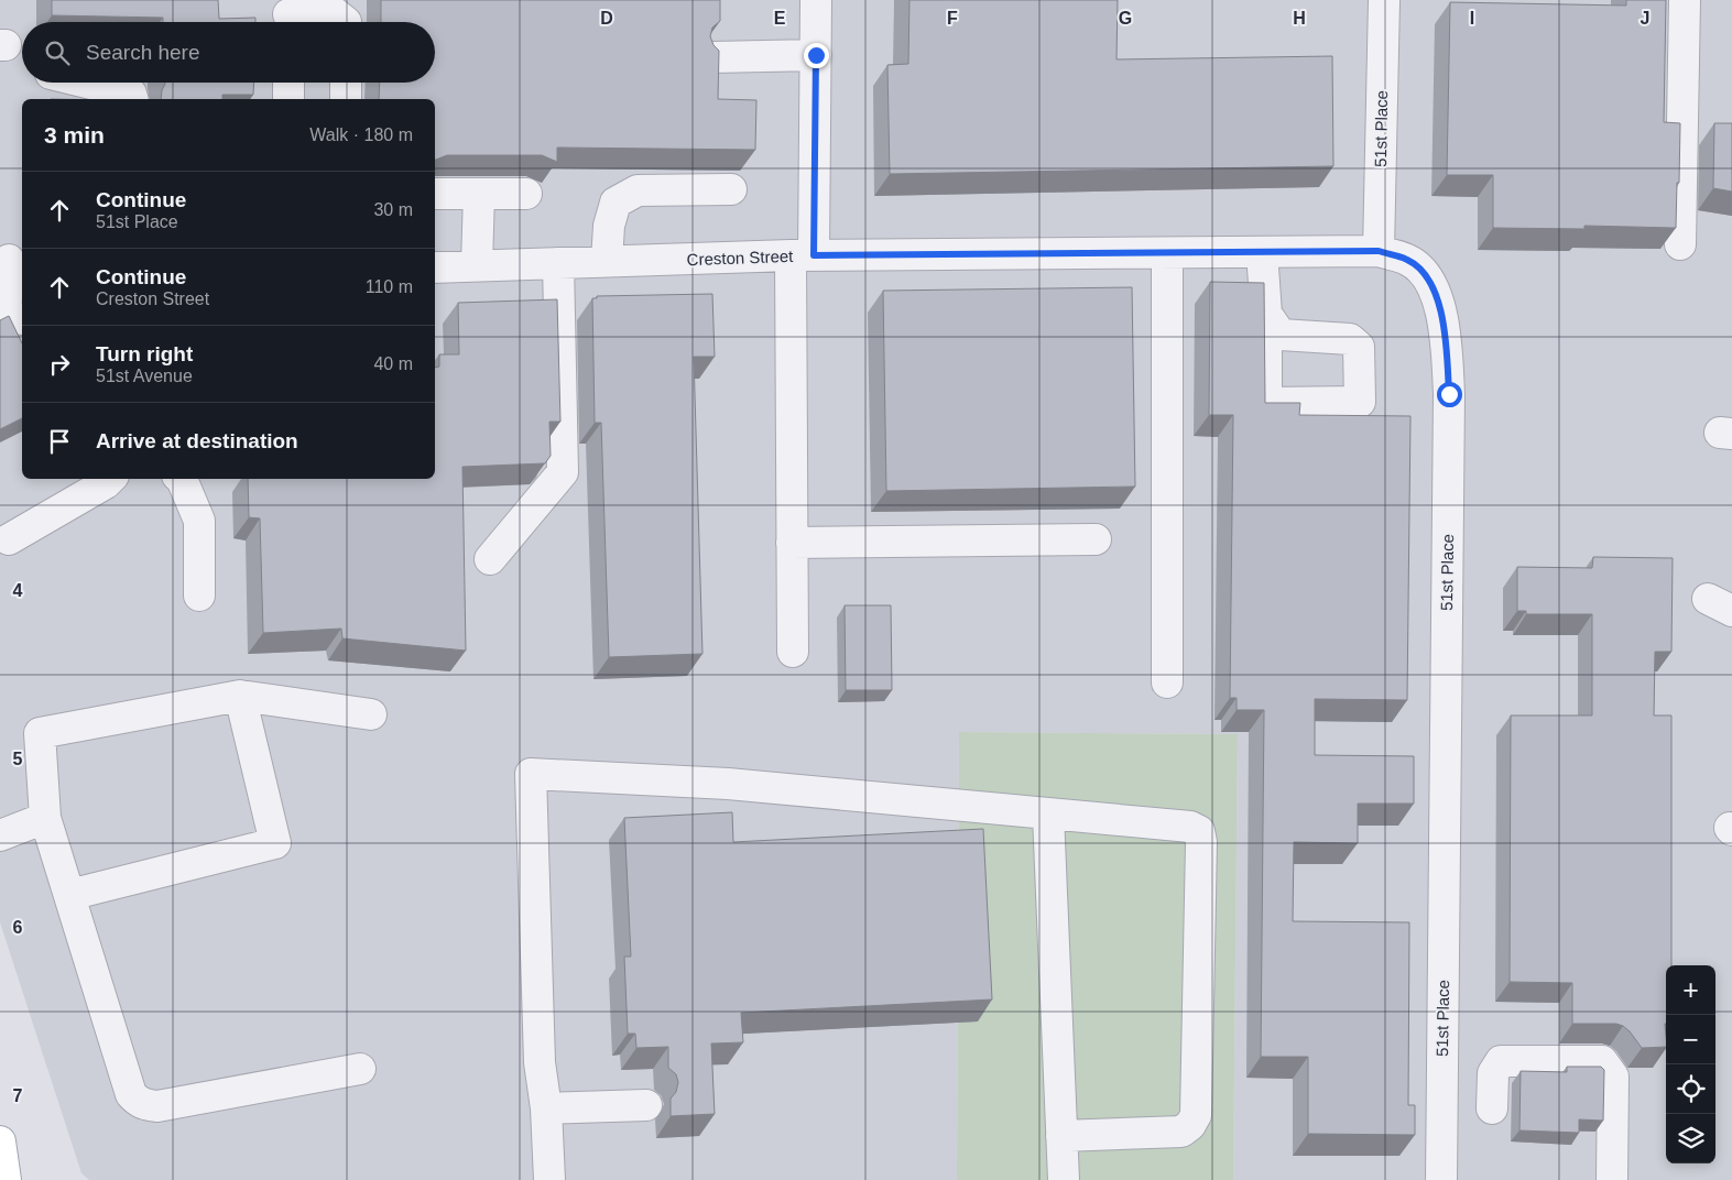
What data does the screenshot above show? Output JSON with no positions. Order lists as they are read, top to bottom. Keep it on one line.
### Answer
{"streets":{"street":["51st Place","Creston Street"]},"crossings":[["51st Place","Creston Street"]],"page":{"search":"Search here","heading":["3 min","Walk · 180 m"],"list":[["Continue","51st Place","30 m"],["Continue","Creston Street","110 m"],["Turn right","51st Avenue","40 m"],"Arrive at destination"],"map_buttons":["+","−"]},"grid":{"columns":["D","E","F","G","H","I","J"],"rows":["4","5","6","7"]}}
